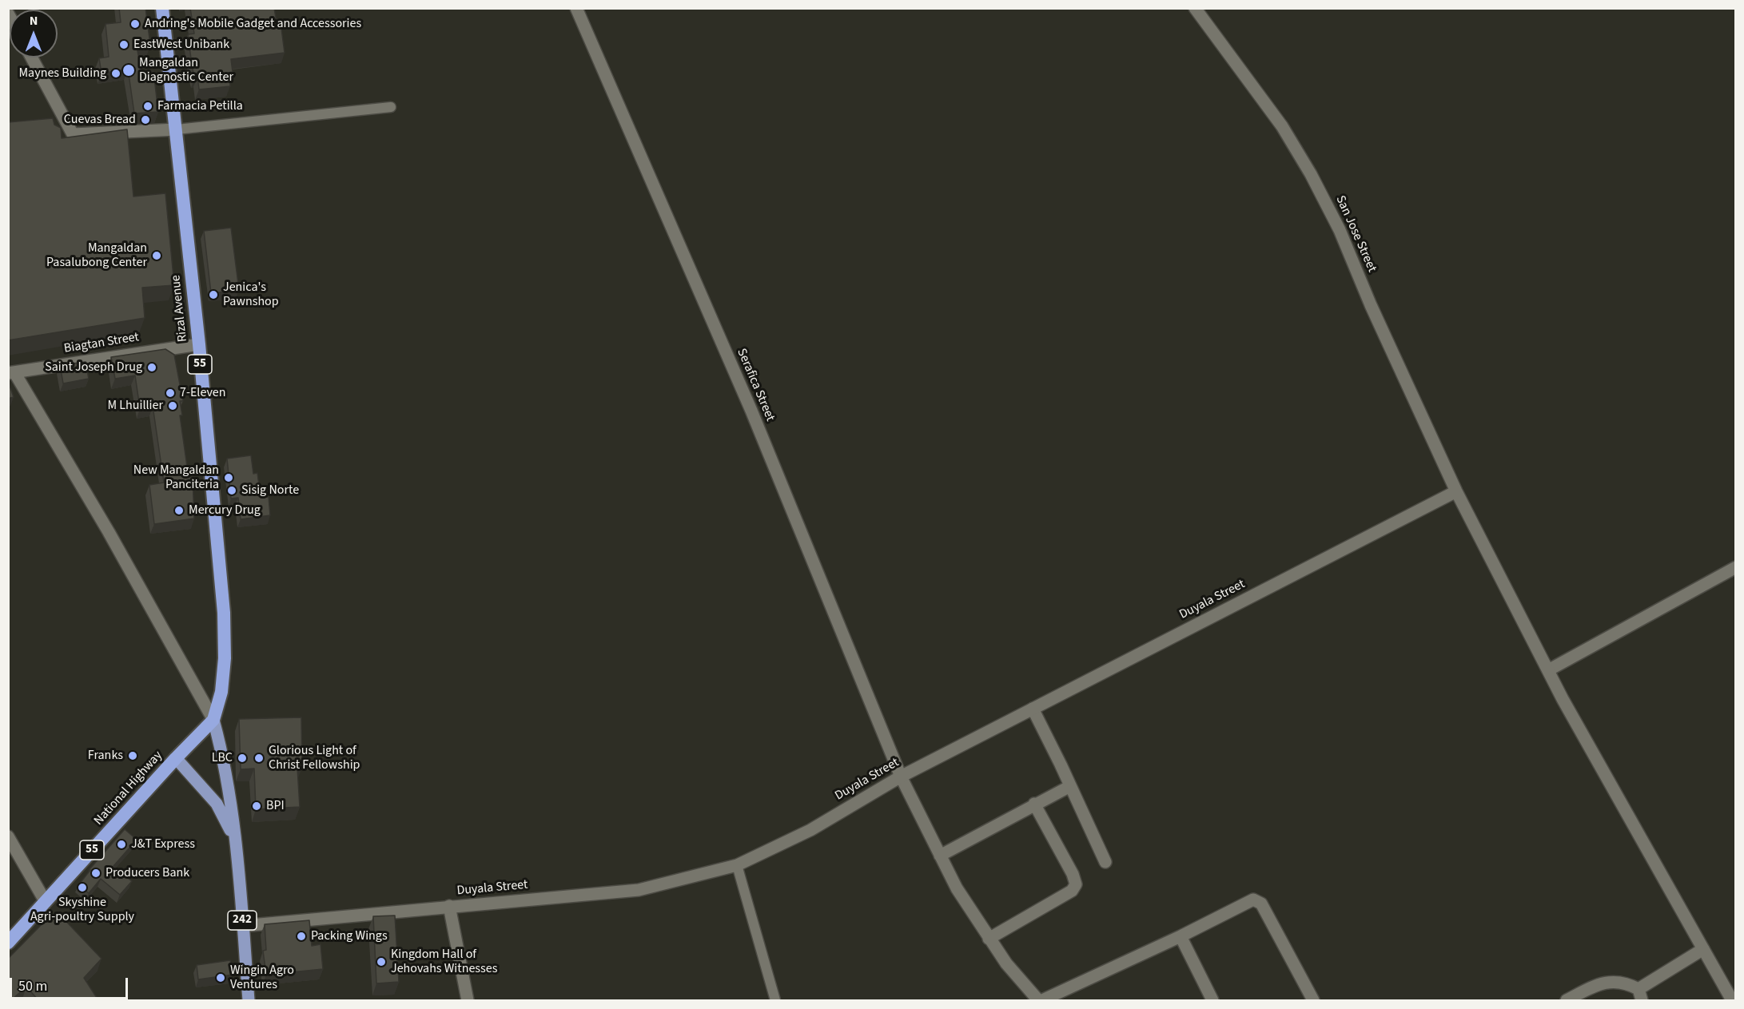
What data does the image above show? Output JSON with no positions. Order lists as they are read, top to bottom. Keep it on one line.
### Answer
{"streets":{"highway":["Rizal Avenue","55","National Highway"],"main road":["242"],"street":["San Jose Street","Biagtan Street","Serafica Street","Duyala Street"]},"crossings":[["San Jose Street","Duyala Street"],["Rizal Avenue","Biagtan Street"],["Rizal Avenue","National Highway"],["Rizal Avenue","242"],["Serafica Street","Duyala Street"],["Duyala Street","242"],["National Highway","242"]],"places":["Andring's Mobile Gadget and Accessories","EastWest Unibank","Mangaldan Diagnostic Center","Maynes Building","Farmacia Petilla","Cuevas Bread","Mangaldan Pasalubong Center","Jenica's Pawnshop","Saint Joseph Drug","7-Eleven","M Lhuillier","New Mangaldan Panciteria","Sisig Norte","Mercury Drug","Franks","LBC","Glorious Light of Christ Fellowship","BPI","J&T Express","Producers Bank","Skyshine Agri-poultry Supply","Packing Wings","Kingdom Hall of Jehovahs Witnesses","Wingin Agro Ventures"],"scale_bar":"50 m","north":"top"}
